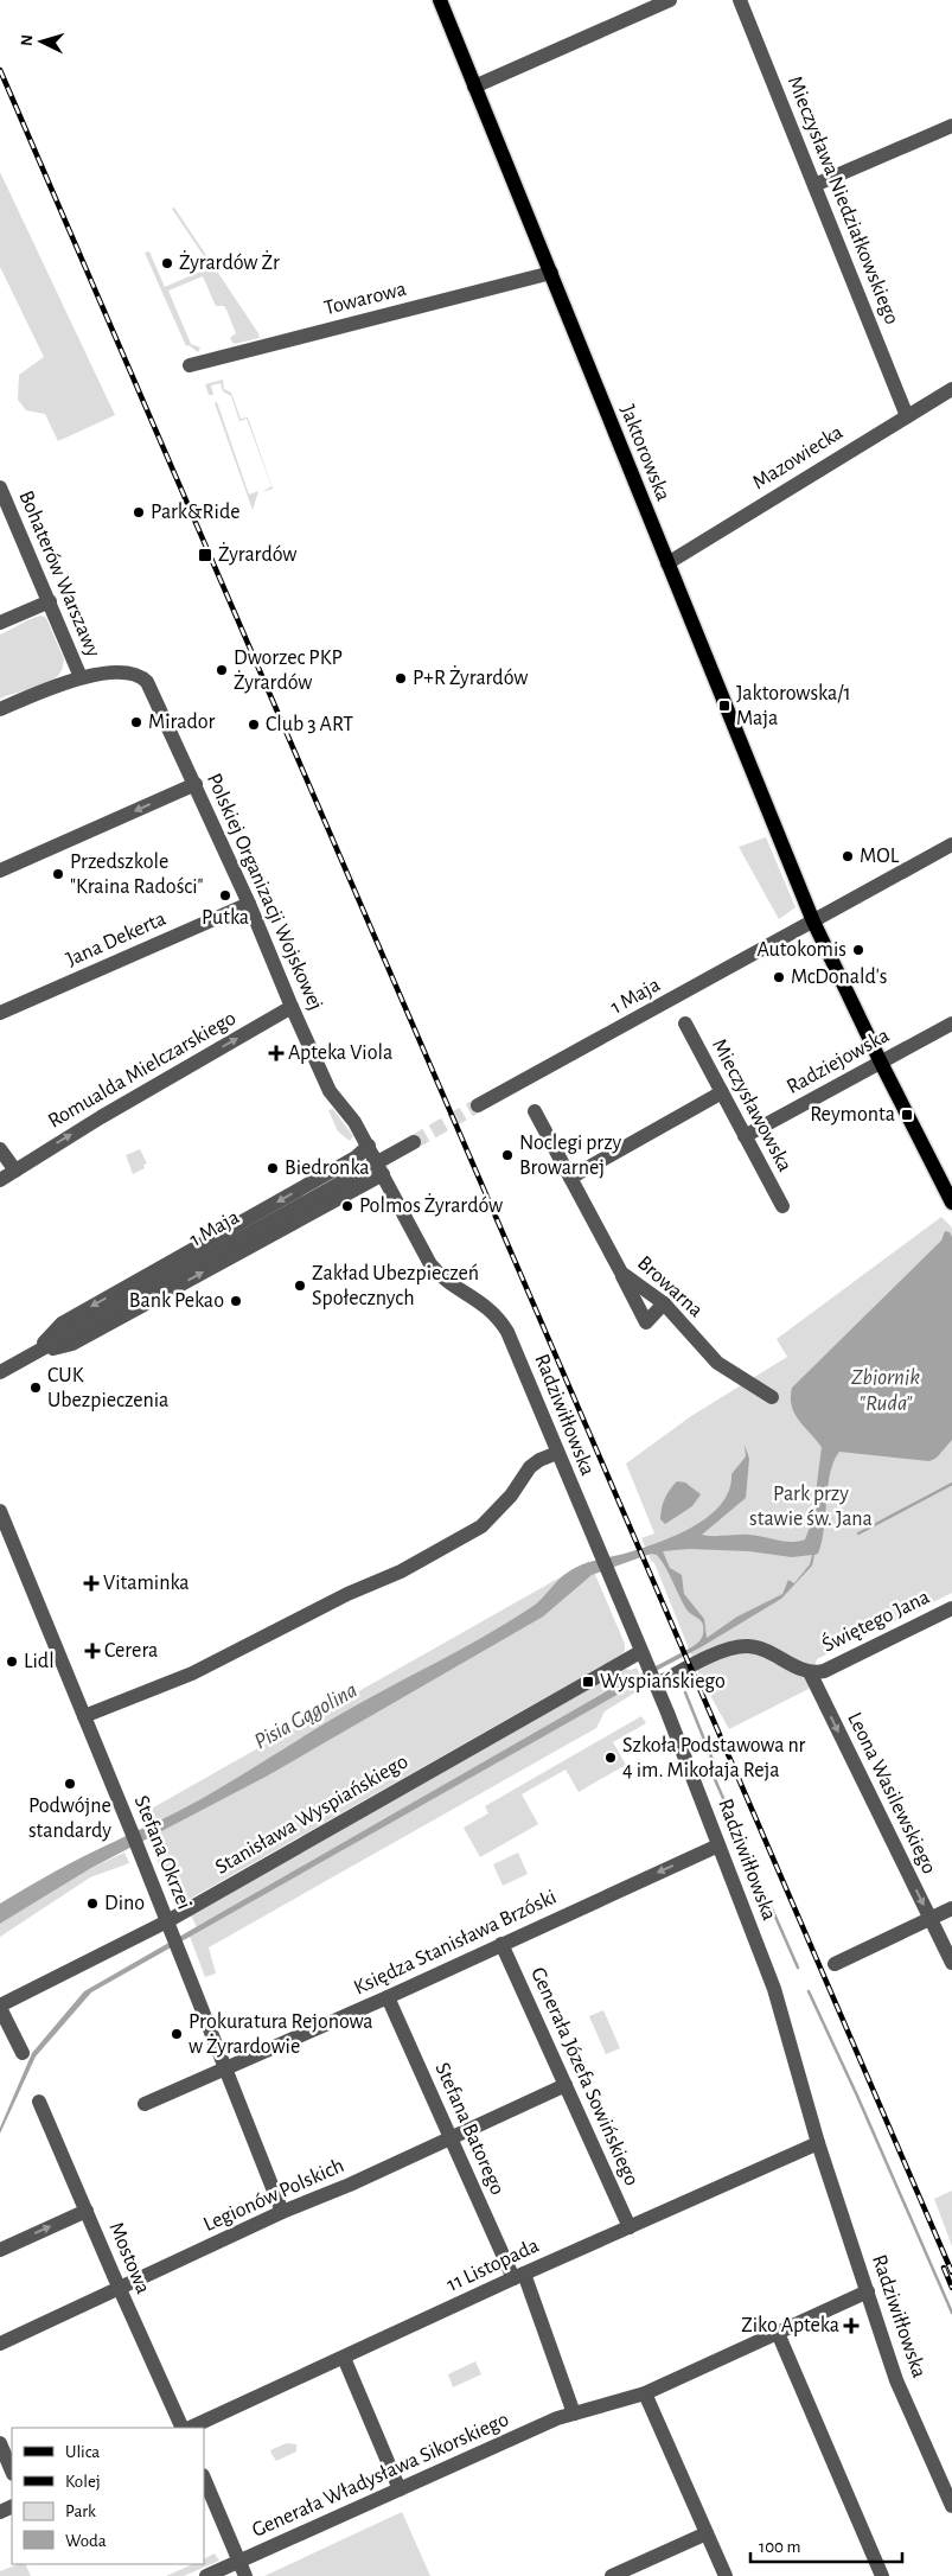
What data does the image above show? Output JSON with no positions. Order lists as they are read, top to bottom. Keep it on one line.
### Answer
{"streets":{"main road":["Jaktorowska"],"street":["Mieczysława Niedziałkowskiego","Towarowa","Mazowiecka","Bohaterów Warszawy","Polskiej Organizacji Wojskowej","Jana Dekerta","1 Maja","Radziejowska","Romualda Mielczarskiego","Mieczysławowska","Browarna","Radziwiłłowska","Świętego Jana","Leona Wasilewskiego","Stanisława Wyspiańskiego","Stefana Okrzei","Księdza Stanisława Brzóski","Generała Józefa Sowińskiego","Stefana Batorego","Legionów Polskich","Mostowa","11 Listopada","Generała Władysława Sikorskiego"]},"crossings":[["Mieczysława Niedziałkowskiego","Mazowiecka"],["Towarowa","Jaktorowska"],["Jaktorowska","Mazowiecka"],["Jaktorowska","1 Maja"],["Jaktorowska","Radziejowska"],["Bohaterów Warszawy","Polskiej Organizacji Wojskowej"],["Polskiej Organizacji Wojskowej","Jana Dekerta"],["Polskiej Organizacji Wojskowej","1 Maja"],["Polskiej Organizacji Wojskowej","Romualda Mielczarskiego"],["Polskiej Organizacji Wojskowej","Radziwiłłowska"],["1 Maja","Radziwiłłowska"],["Radziejowska","Mieczysławowska"],["Radziwiłłowska","Świętego Jana"],["Radziwiłłowska","Stanisława Wyspiańskiego"],["Radziwiłłowska","Księdza Stanisława Brzóski"],["Radziwiłłowska","11 Listopada"],["Radziwiłłowska","Generała Władysława Sikorskiego"],["Świętego Jana","Leona Wasilewskiego"],["Stanisława Wyspiańskiego","Stefana Okrzei"],["Stefana Okrzei","Księdza Stanisława Brzóski"],["Stefana Okrzei","Legionów Polskich"],["Księdza Stanisława Brzóski","Generała Józefa Sowińskiego"],["Księdza Stanisława Brzóski","Stefana Batorego"],["Generała Józefa Sowińskiego","Legionów Polskich"],["Generała Józefa Sowińskiego","11 Listopada"],["Stefana Batorego","Legionów Polskich"],["Stefana Batorego","11 Listopada"],["Legionów Polskich","Mostowa"]],"one_way":["Romualda Mielczarskiego","Leona Wasilewskiego","Księdza Stanisława Brzóski"],"water":["Zbiornik \"Ruda\"","Pisia Gągolina"],"parks":["Park przy stawie św. Jana"],"places":{"other":["Żyrardów Żr","Park&Ride","Dworzec PKP Żyrardów","P+R Żyrardów","Mirador","Club 3 ART","MOL","Przedszkole \"Kraina Radości\"","Putka","Autokomis","McDonald's","Noclegi przy Browarnej","Biedronka","Polmos Żyrardów","Zakład Ubezpieczeń Społecznych","Bank Pekao","CUK Ubezpieczenia","Lidl","Szkoła Podstawowa nr 4 im. Mikołaja Reja","Podwójne standardy","Dino","Prokuratura Rejonowa w Żyrardowie"],"transit":["Żyrardów","Jaktorowska/1 Maja","Reymonta","Wyspiańskiego"],"health":["Apteka Viola","Vitaminka","Cerera","Ziko Apteka"]},"legend":["Ulica","Kolej","Park","Woda"],"scale_bar":"100 m","north":"left"}
